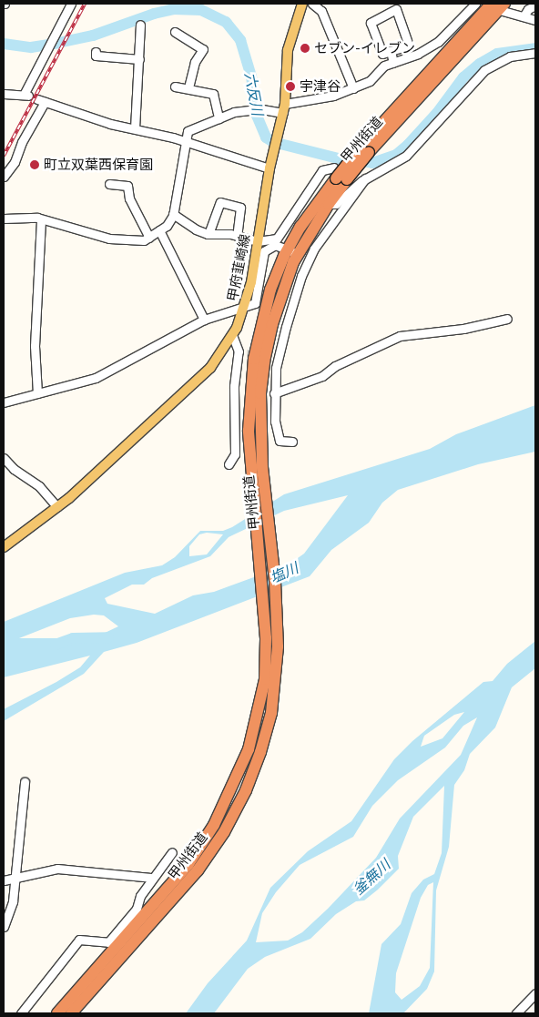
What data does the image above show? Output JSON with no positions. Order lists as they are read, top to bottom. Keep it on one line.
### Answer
{"streets":{"highway":["甲州街道"],"main road":["甲府韮崎線"]},"water":["六反川","塩川","釜無川"],"places":["セブン-イレブン","宇津谷","町立双葉西保育園"]}
